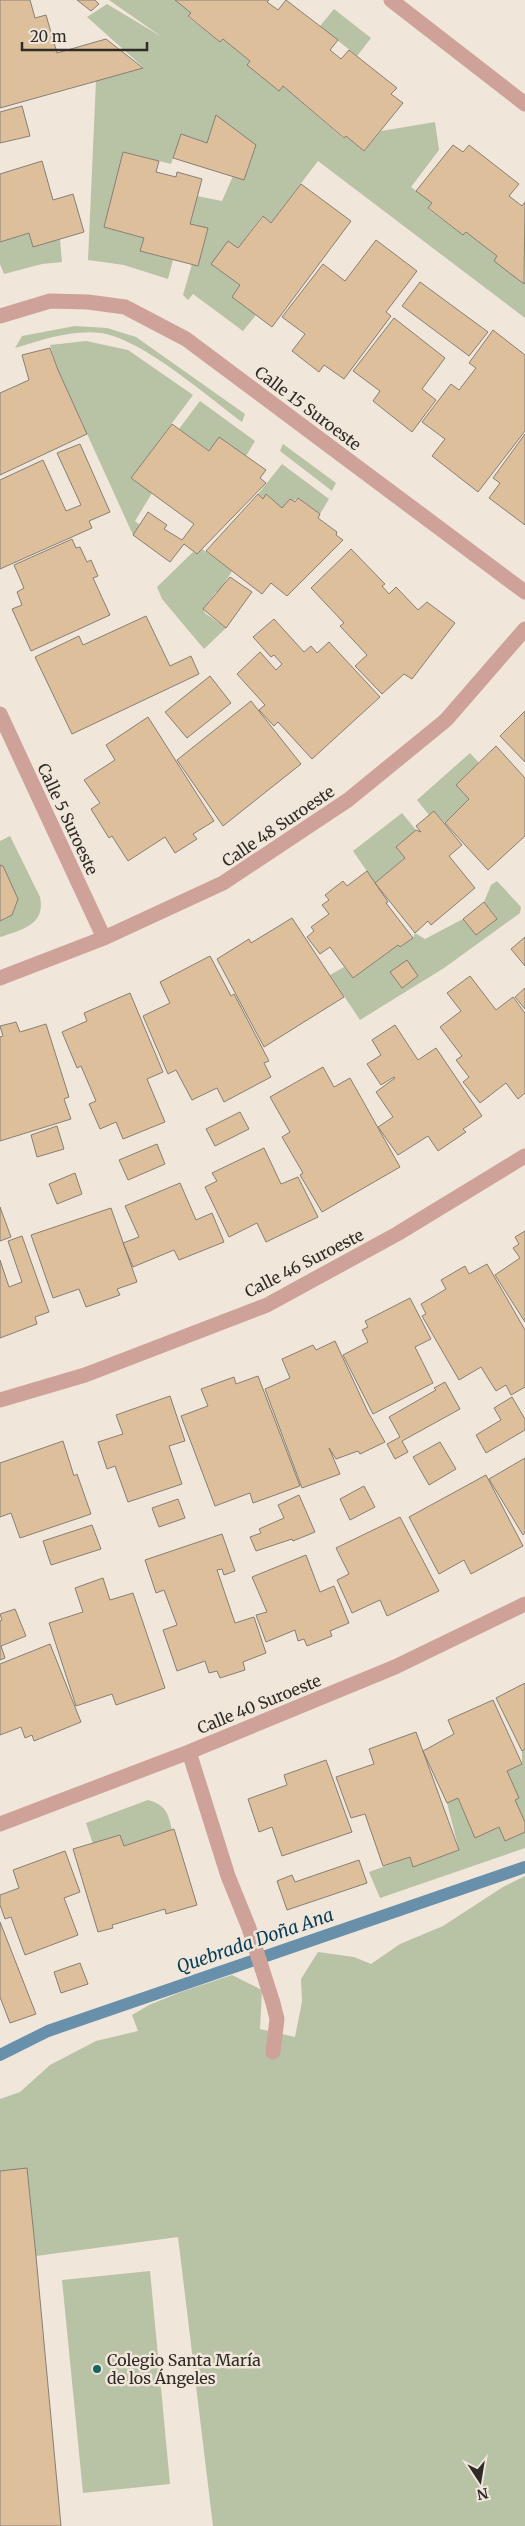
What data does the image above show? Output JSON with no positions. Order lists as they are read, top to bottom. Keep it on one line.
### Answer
{"streets":{"street":["Calle 15 Suroeste","Calle 5 Suroeste","Calle 48 Suroeste","Calle 46 Suroeste","Calle 40 Suroeste"]},"crossings":[["Calle 5 Suroeste","Calle 48 Suroeste"]],"water":["Quebrada Doña Ana"],"places":["Colegio Santa María de los Ángeles"],"scale_bar":"20 m","north":"bottom"}
